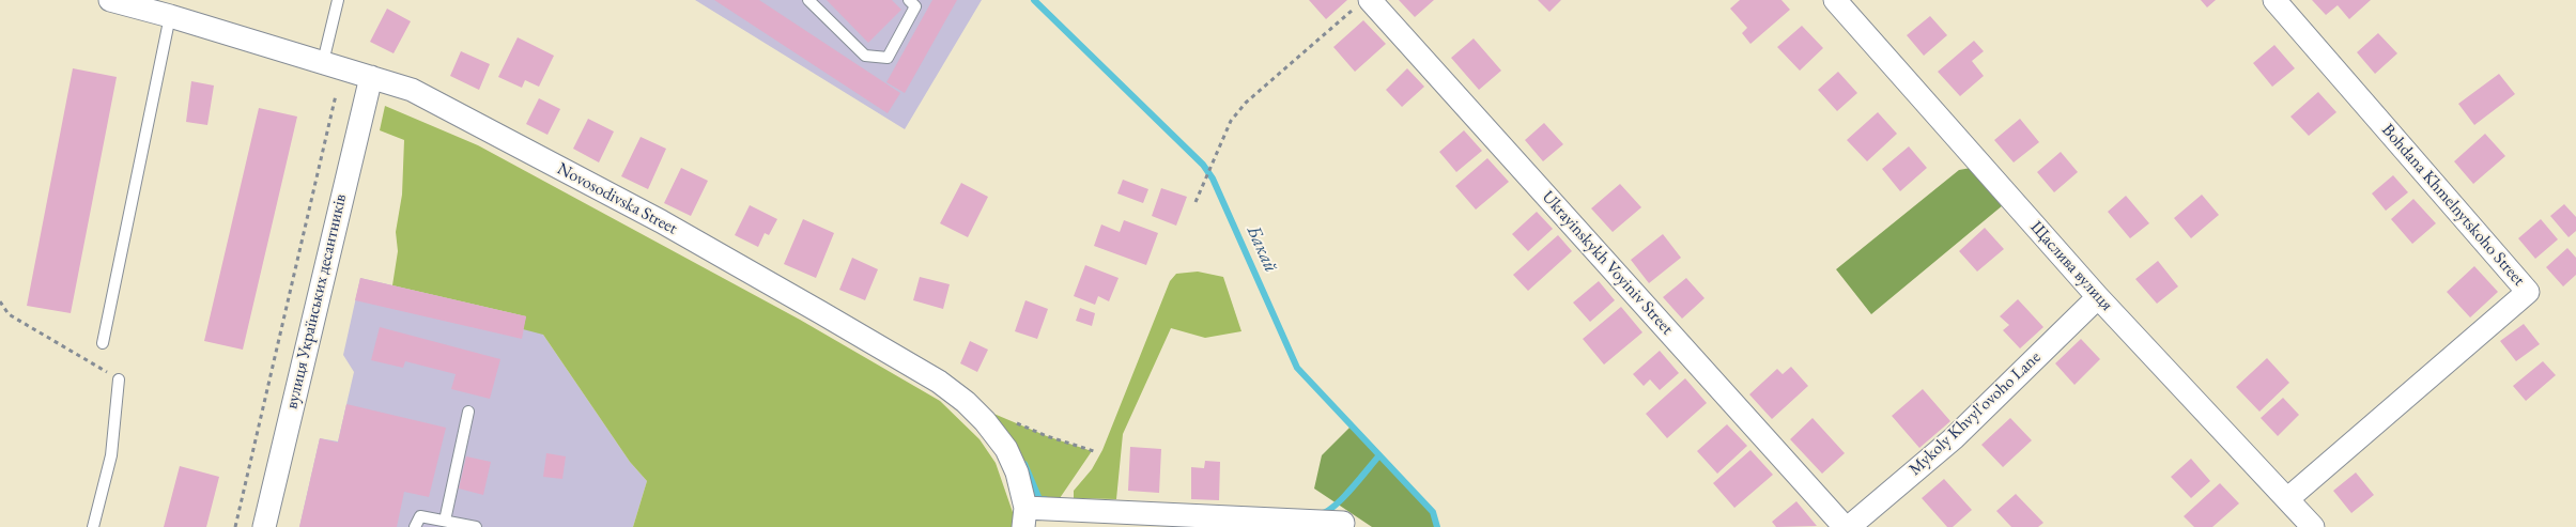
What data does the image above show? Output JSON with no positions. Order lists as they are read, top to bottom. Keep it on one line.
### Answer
{"streets":{"street":["Novosodivska Street","Bohdana Khmelnytskoho Street","Ukrayinskykh Voyiniv Street","Щаслива вулиця","вулиця Українських десантників","Mykoly Khvyl'ovoho Lane"]},"crossings":[["Novosodivska Street","вулиця Українських десантників"],["Bohdana Khmelnytskoho Street","Щаслива вулиця"],["Щаслива вулиця","Mykoly Khvyl'ovoho Lane"]],"water":["Бакай"]}
